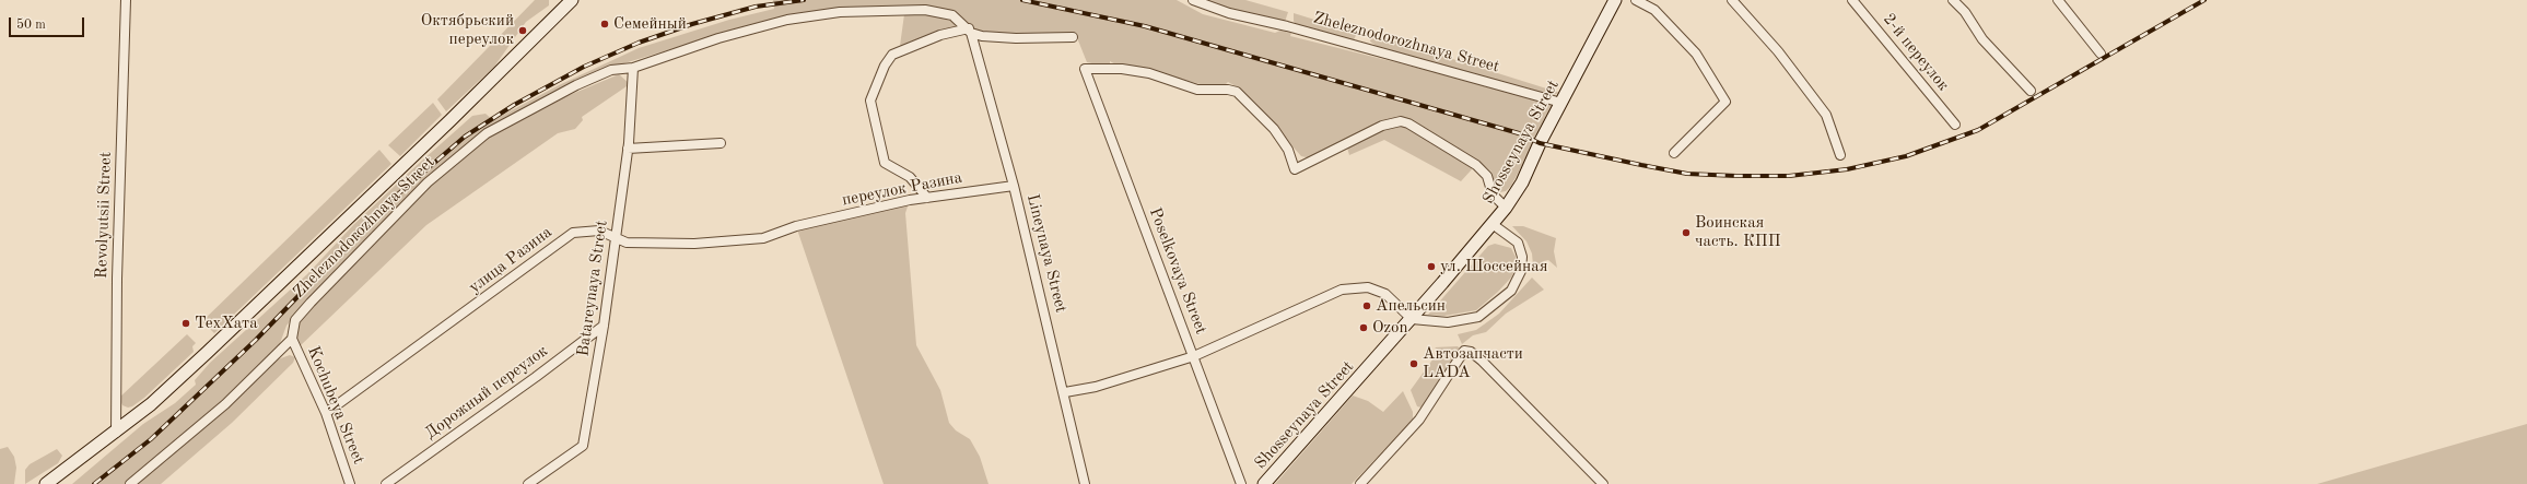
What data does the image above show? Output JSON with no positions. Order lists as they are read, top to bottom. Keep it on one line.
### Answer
{"streets":{"main road":["Zheleznodorozhnaya Street","Shosseynaya Street"],"street":["2-й переулок","переулок Разина","Revolyutsii Street","Lineynaya Street","улица Разина","Poselkovaya Street","Batareynaya Street","Дорожный переулок","Kochubeya Street"]},"crossings":[["Zheleznodorozhnaya Street","Shosseynaya Street"],["Zheleznodorozhnaya Street","Revolyutsii Street"],["Zheleznodorozhnaya Street","Lineynaya Street"],["Zheleznodorozhnaya Street","Batareynaya Street"],["Zheleznodorozhnaya Street","Kochubeya Street"],["Shosseynaya Street","Poselkovaya Street"],["переулок Разина","Lineynaya Street"],["переулок Разина","улица Разина"],["улица Разина","Batareynaya Street"],["улица Разина","Kochubeya Street"],["Batareynaya Street","Дорожный переулок"]],"places":["Семейный","Октябрьский переулок","Воинская часть. КПП","ул. Шоссейная","Апельсин","ТехХата","Ozon","Автозапчасти LADA"],"scale_bar":"50 m"}
